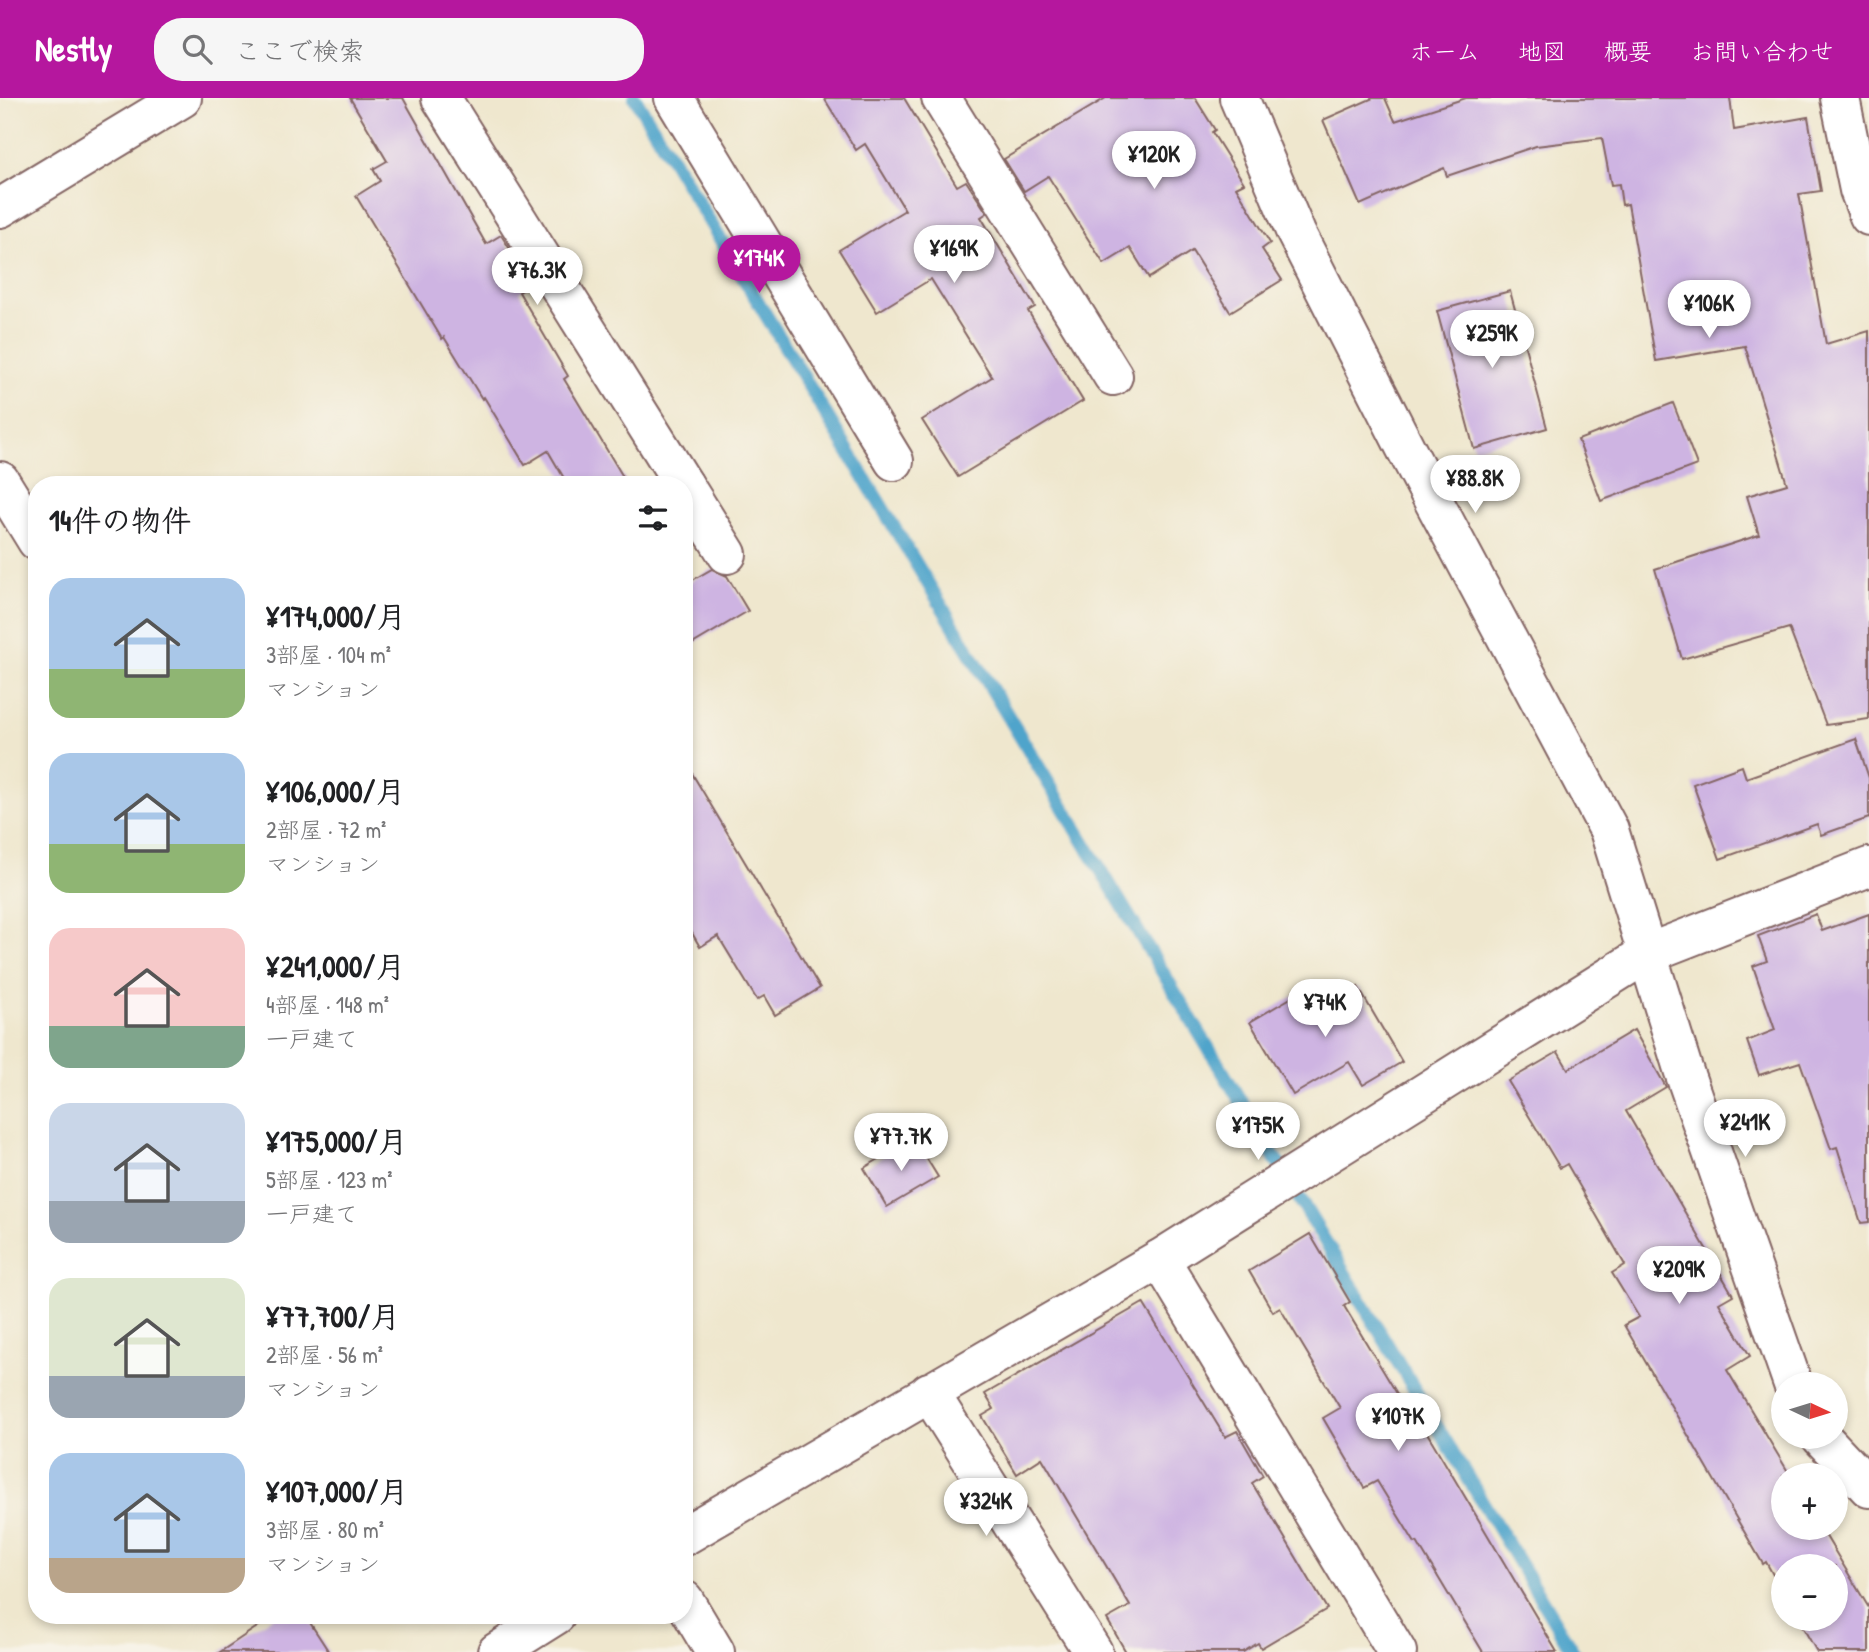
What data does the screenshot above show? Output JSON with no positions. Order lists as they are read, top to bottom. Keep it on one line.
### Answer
{"north":"right","page":{"header":"Nestly","search":"ここで検索","nav":["ホーム","地図","概要","お問い合わせ"],"price":["¥120K","¥169K","¥174K","¥76.3K","¥106K","¥259K","¥88.8K","¥74K","¥241K","¥175K","¥77.7K","¥209K","¥107K","¥324K"],"heading":"14件の物件","list":[{"name":"¥174,000/月","note":"3部屋 · 104 m² · マンション"},{"name":"¥106,000/月","note":"2部屋 · 72 m² · マンション"},{"name":"¥241,000/月","note":"4部屋 · 148 m² · 一戸建て"},{"name":"¥175,000/月","note":"5部屋 · 123 m² · 一戸建て"},{"name":"¥77,700/月","note":"2部屋 · 56 m² · マンション"},{"name":"¥107,000/月","note":"3部屋 · 80 m² · マンション"}],"map_buttons":["+","−"]}}
